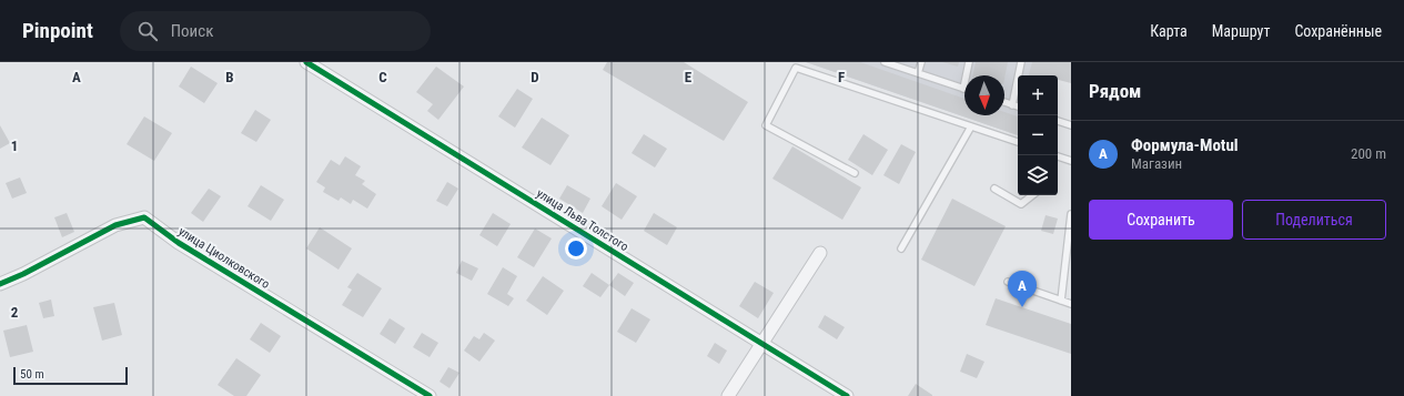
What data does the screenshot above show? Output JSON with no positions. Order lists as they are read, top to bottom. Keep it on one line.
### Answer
{"streets":{"street":["улица Льва Толстого","улица Циолковского"]},"scale_bar":"50 m","north":"bottom","page":{"header":"Pinpoint","search":"Поиск","nav":["Карта","Маршрут","Сохранённые"],"heading":"Рядом","map_buttons":["+","−"],"list":[{"mark":"A","name":"Формула-Motul","note":"Магазин","value":"200 m"}],"buttons":["Сохранить","Поделиться"],"pins":"A","scale":"50 m"},"grid":{"columns":["A","B","C","D","E","F"],"rows":["1","2"]}}
